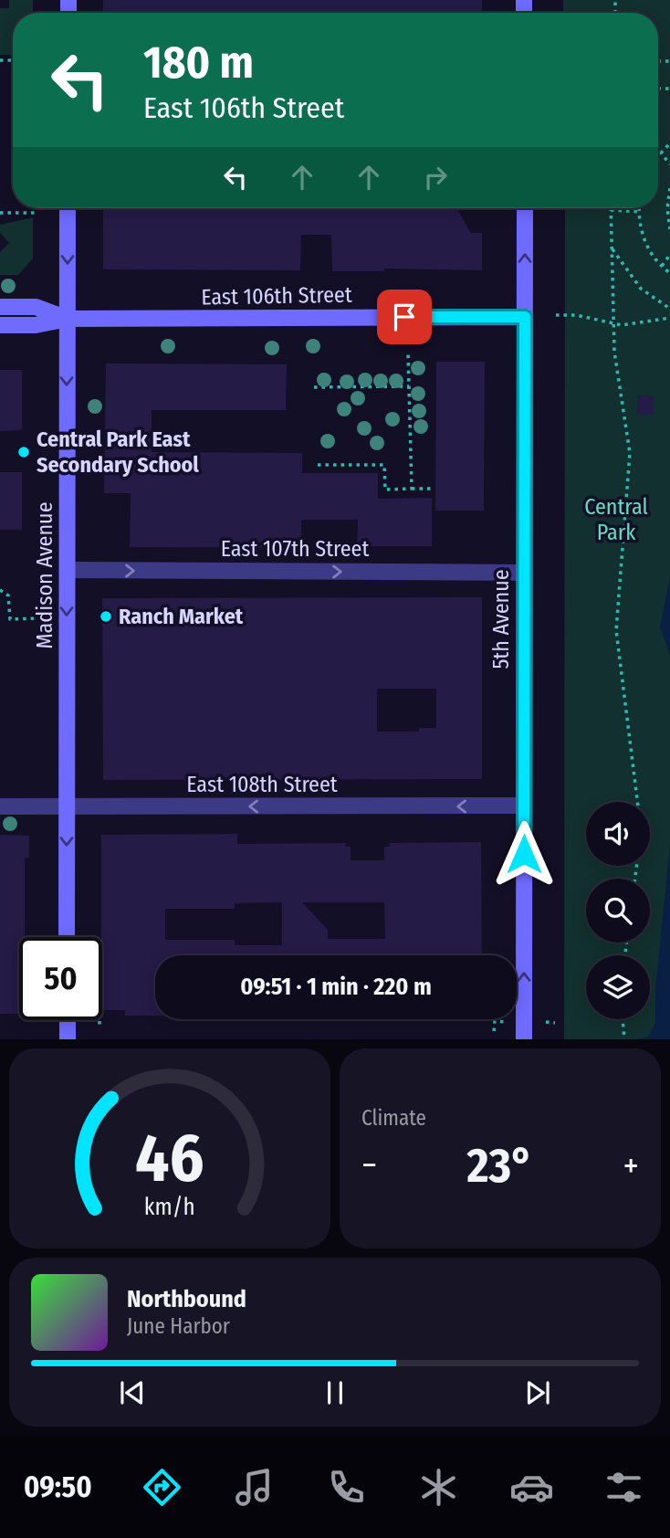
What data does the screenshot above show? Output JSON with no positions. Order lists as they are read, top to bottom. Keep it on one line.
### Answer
{"streets":{"main road":["East 106th Street","Madison Avenue","5th Avenue"],"street":["East 107th Street","East 108th Street"]},"crossings":[["East 106th Street","Madison Avenue"],["East 106th Street","5th Avenue"],["East 107th Street","Madison Avenue"],["East 107th Street","5th Avenue"],["Madison Avenue","East 108th Street"],["5th Avenue","East 108th Street"]],"one_way":["East 107th Street","Madison Avenue","5th Avenue","East 108th Street"],"parks":["Central Park"],"places":["Central Park East Secondary School","Ranch Market"],"page":{"turn":["180 m","East 106th Street"],"limit":"50","trip":"09:51 · 1 min · 220 m","tile":"Climate","heat":["−","23°","+"],"song":["Northbound","June Harbor"],"tabs":"09:50","gauge":["46","km/h"]}}
